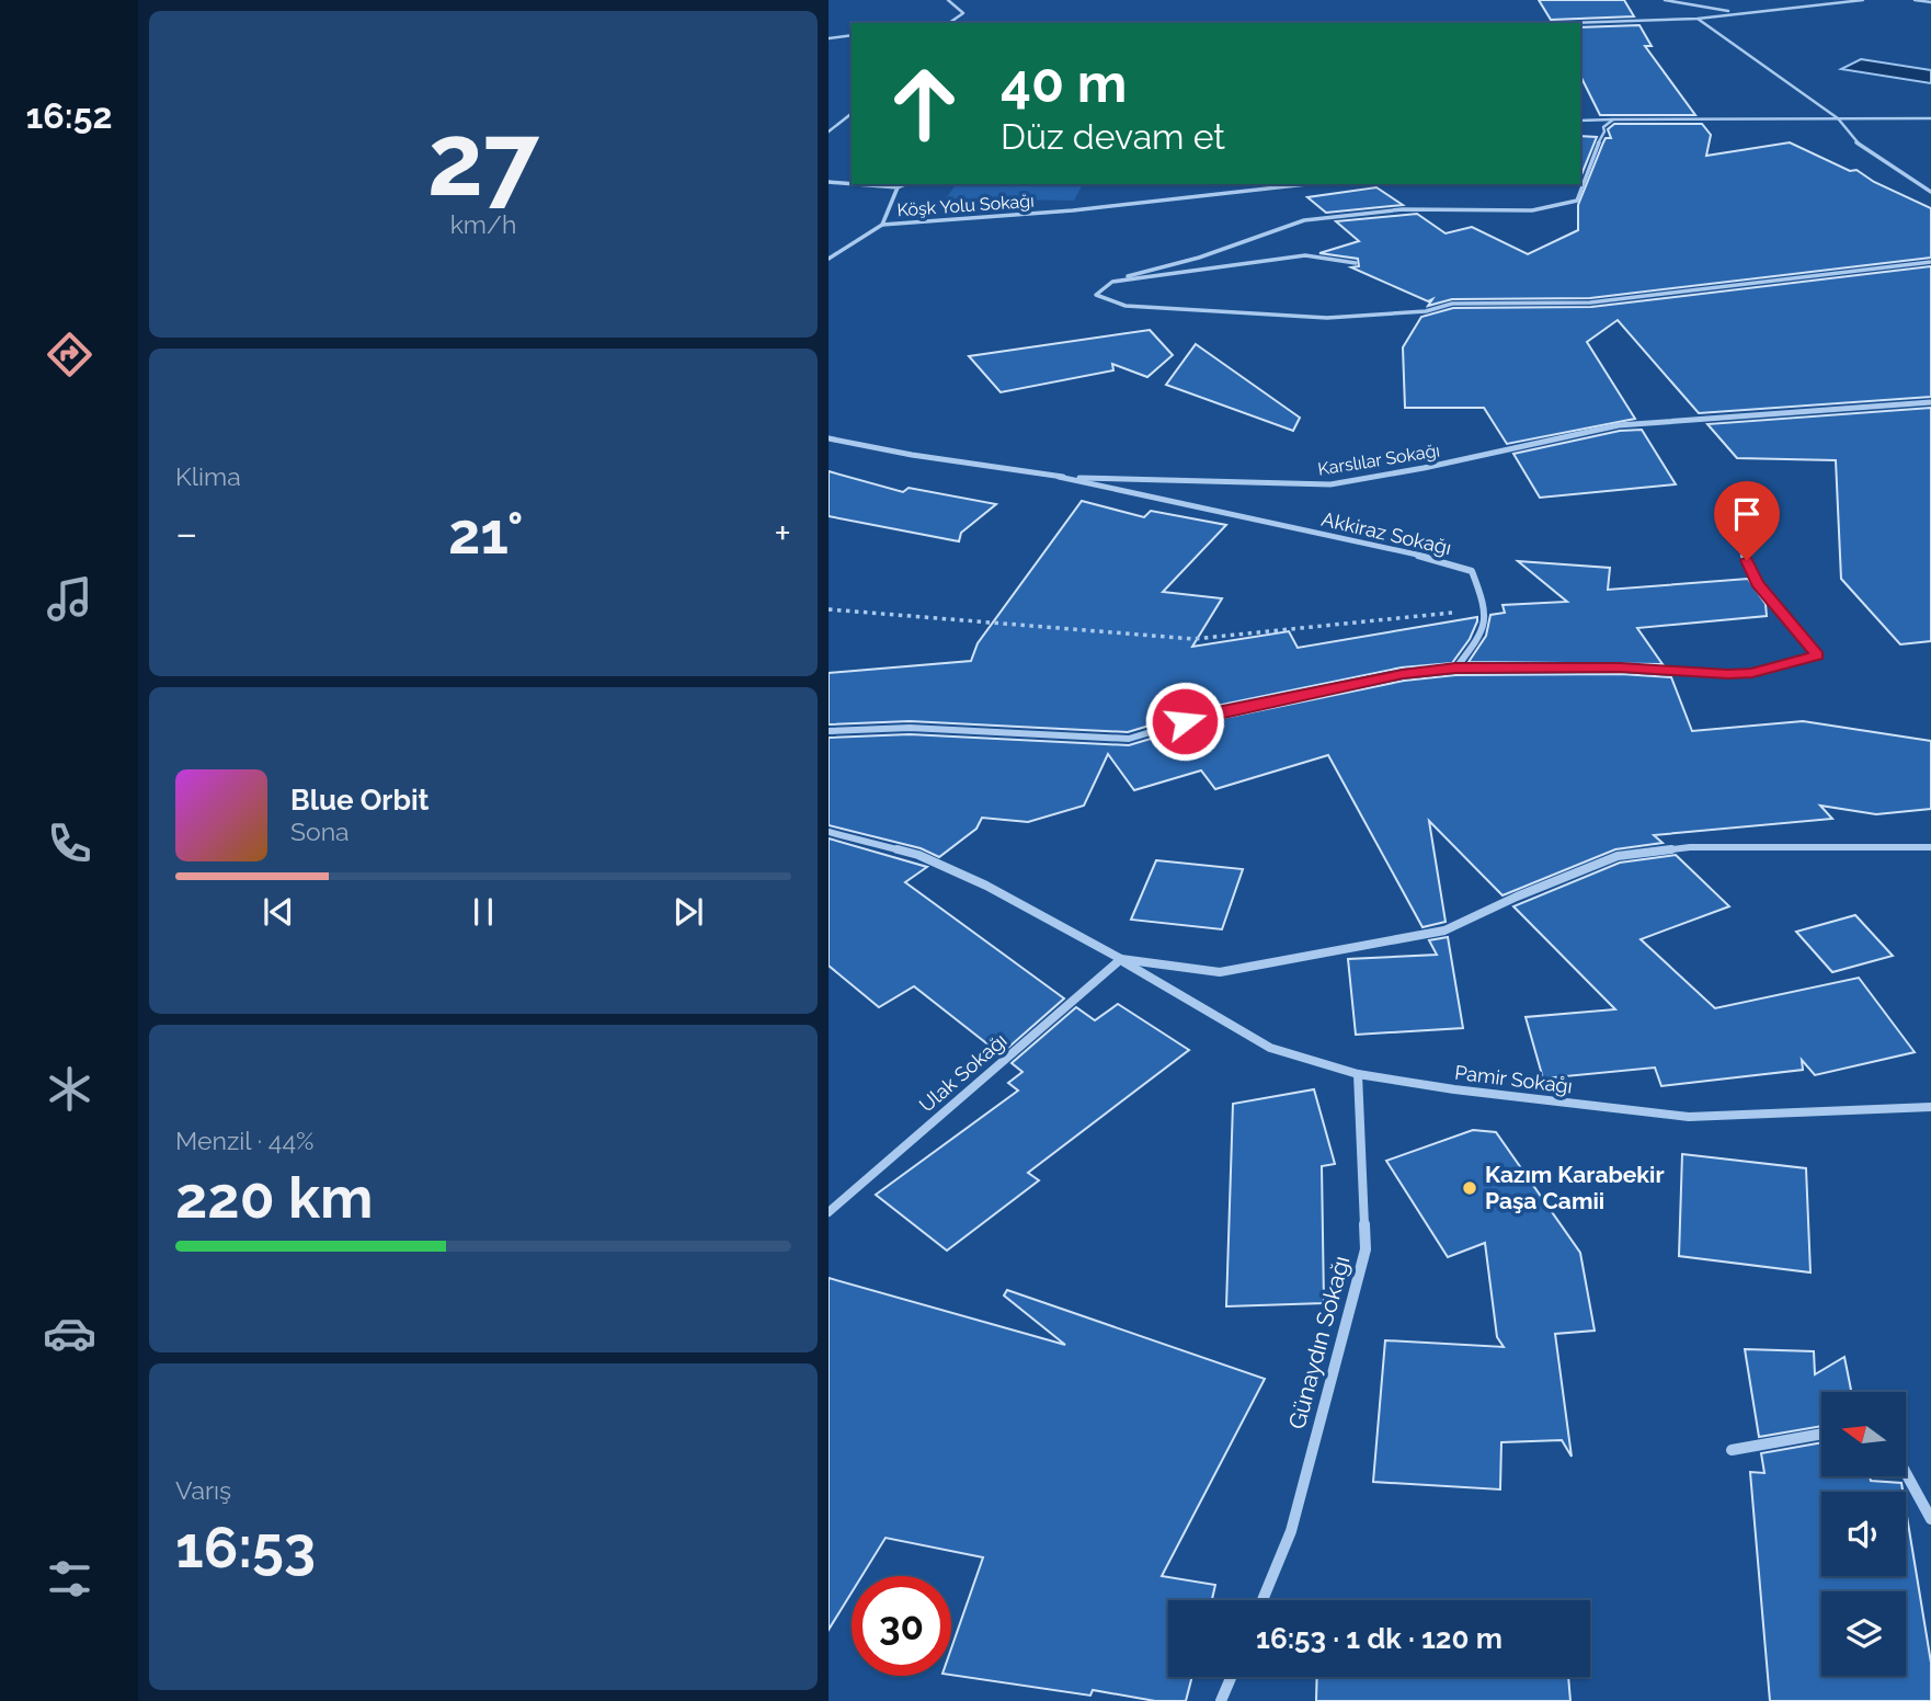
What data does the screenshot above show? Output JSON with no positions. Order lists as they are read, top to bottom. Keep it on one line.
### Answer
{"streets":{"street":["Köşk Yolu Sokağı","Karslılar Sokağı","Akkiraz Sokağı","Ulak Sokağı","Pamir Sokağı","Günaydın Sokağı"]},"crossings":[["Karslılar Sokağı","Akkiraz Sokağı"],["Ulak Sokağı","Pamir Sokağı"],["Pamir Sokağı","Günaydın Sokağı"]],"places":["Kazım Karabekir Paşa Camii"],"north":"left","page":{"tabs":"16:52","tile":[["27","km/h"],"Klima",["Menzil · 44%","220 km"],["Varış","16:53"]],"turn":["40 m","Düz devam et"],"heat":["−","21°","+"],"song":["Blue Orbit","Sona"],"limit":"30","trip":"16:53 · 1 dk · 120 m"}}
